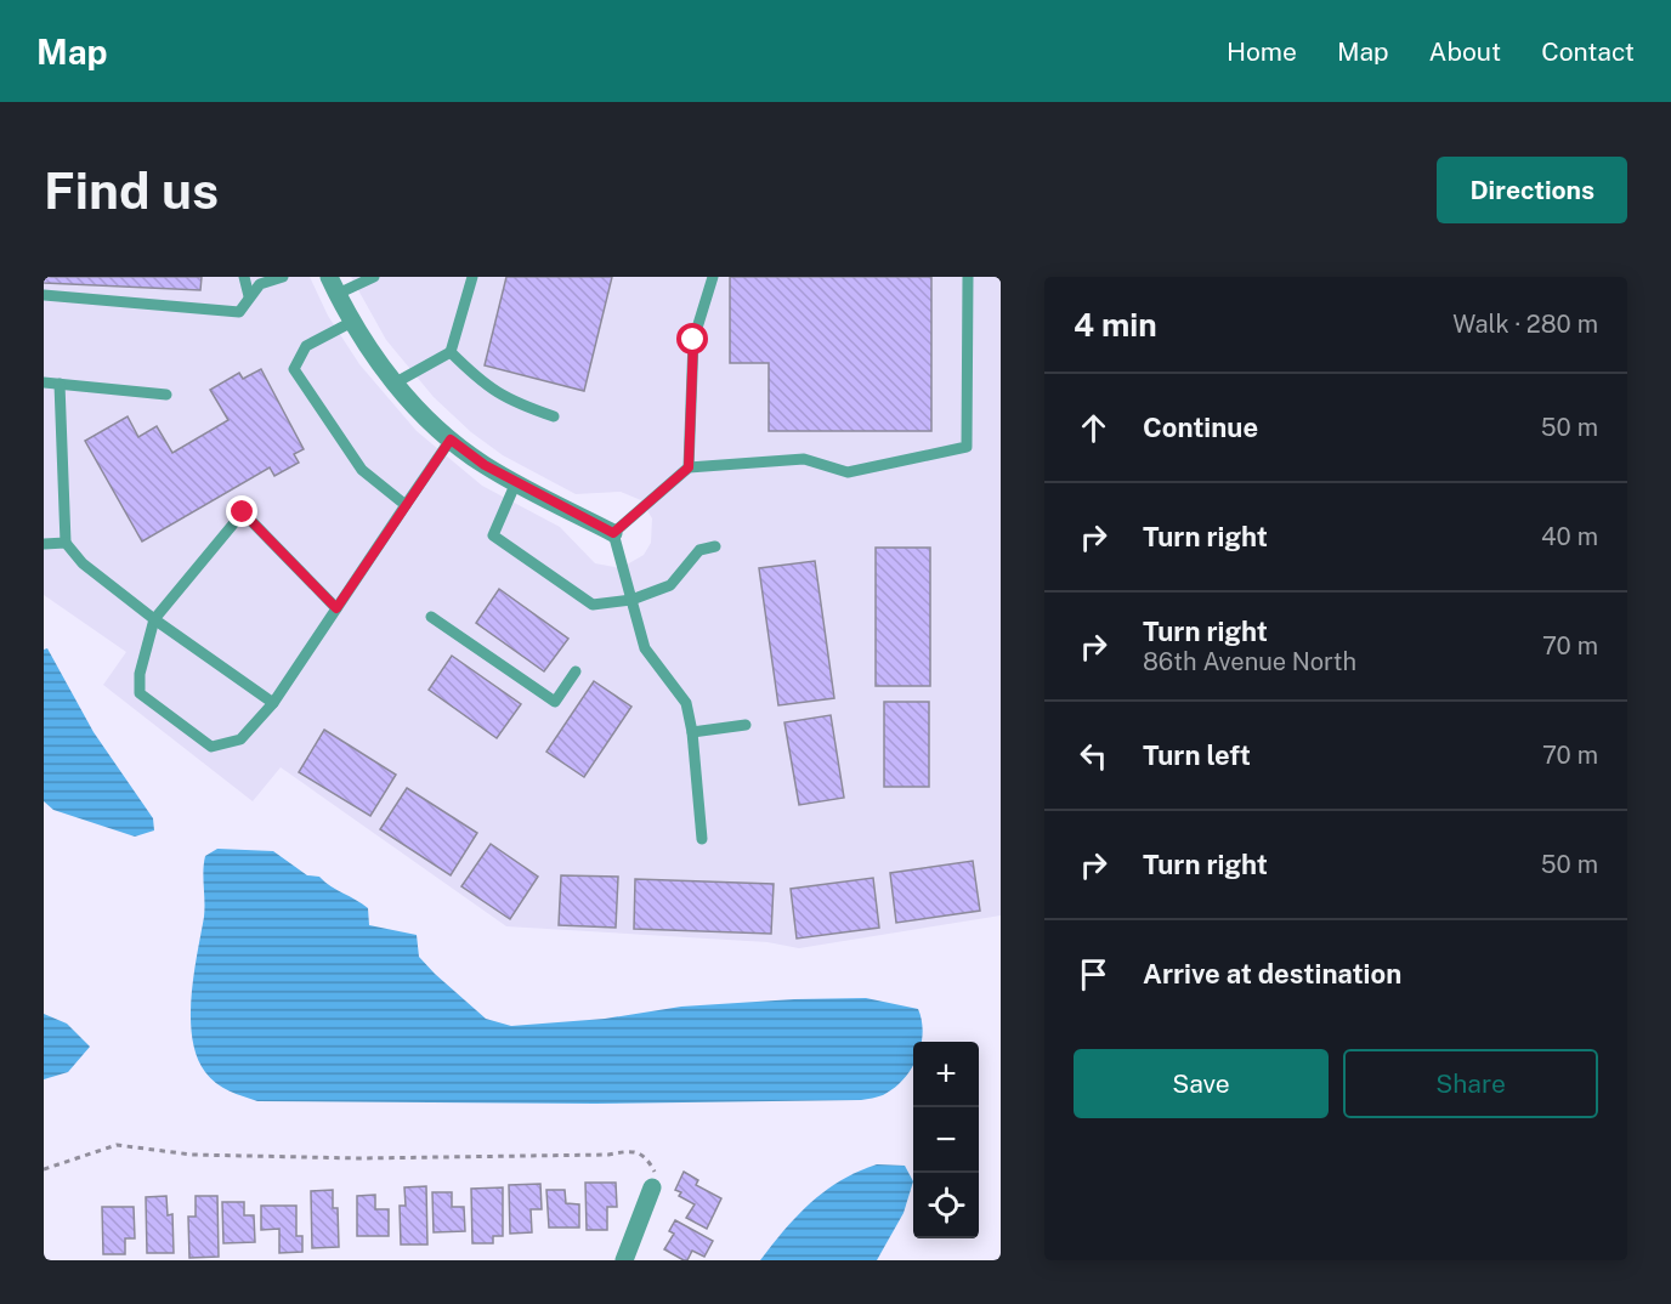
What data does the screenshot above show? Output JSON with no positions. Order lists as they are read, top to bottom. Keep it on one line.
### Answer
{"page":{"header":"Map","nav":["Home","Map","About","Contact"],"buttons":["Directions",["Save","Share"]],"title":"Find us","heading":["4 min","Walk · 280 m"],"list":[["Continue","50 m"],["Turn right","40 m"],["Turn right","86th Avenue North","70 m"],["Turn left","70 m"],["Turn right","50 m"],"Arrive at destination"],"map_buttons":["+","−"]}}
